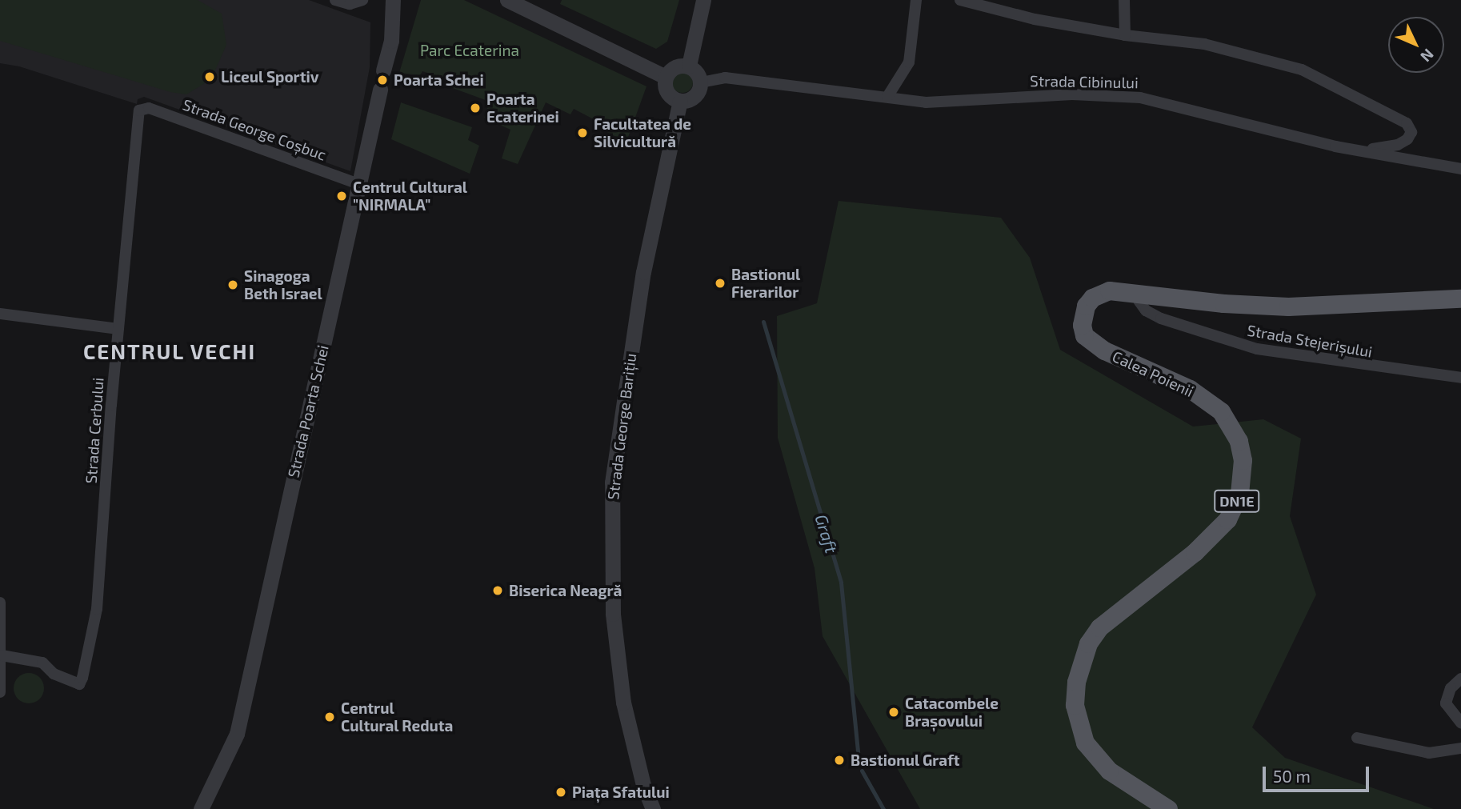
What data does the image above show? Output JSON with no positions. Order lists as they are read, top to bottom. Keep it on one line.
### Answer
{"streets":{"main road":["Calea Poienii","DN1E"],"street":["Strada Cibinului","Strada George Coșbuc","Strada Stejerișului","Strada Poarta Schei","Strada George Barițiu","Strada Cerbului"]},"crossings":[["Strada Cibinului","Strada George Barițiu"],["Strada George Coșbuc","Strada Poarta Schei"],["Strada George Coșbuc","Strada Cerbului"],["Strada Stejerișului","Calea Poienii"]],"districts":["CENTRUL VECHI"],"water":["Graft"],"parks":["Parc Ecaterina"],"places":["Liceul Sportiv","Poarta Schei","Poarta Ecaterinei","Facultatea de Silvicultură","Centrul Cultural \"NIRMALA\"","Bastionul Fierarilor","Sinagoga Beth Israel","Biserica Neagră","Catacombele Brașovului","Centrul Cultural Reduta","Bastionul Graft","Piața Sfatului"],"scale_bar":"50 m","north":"bottom right"}
